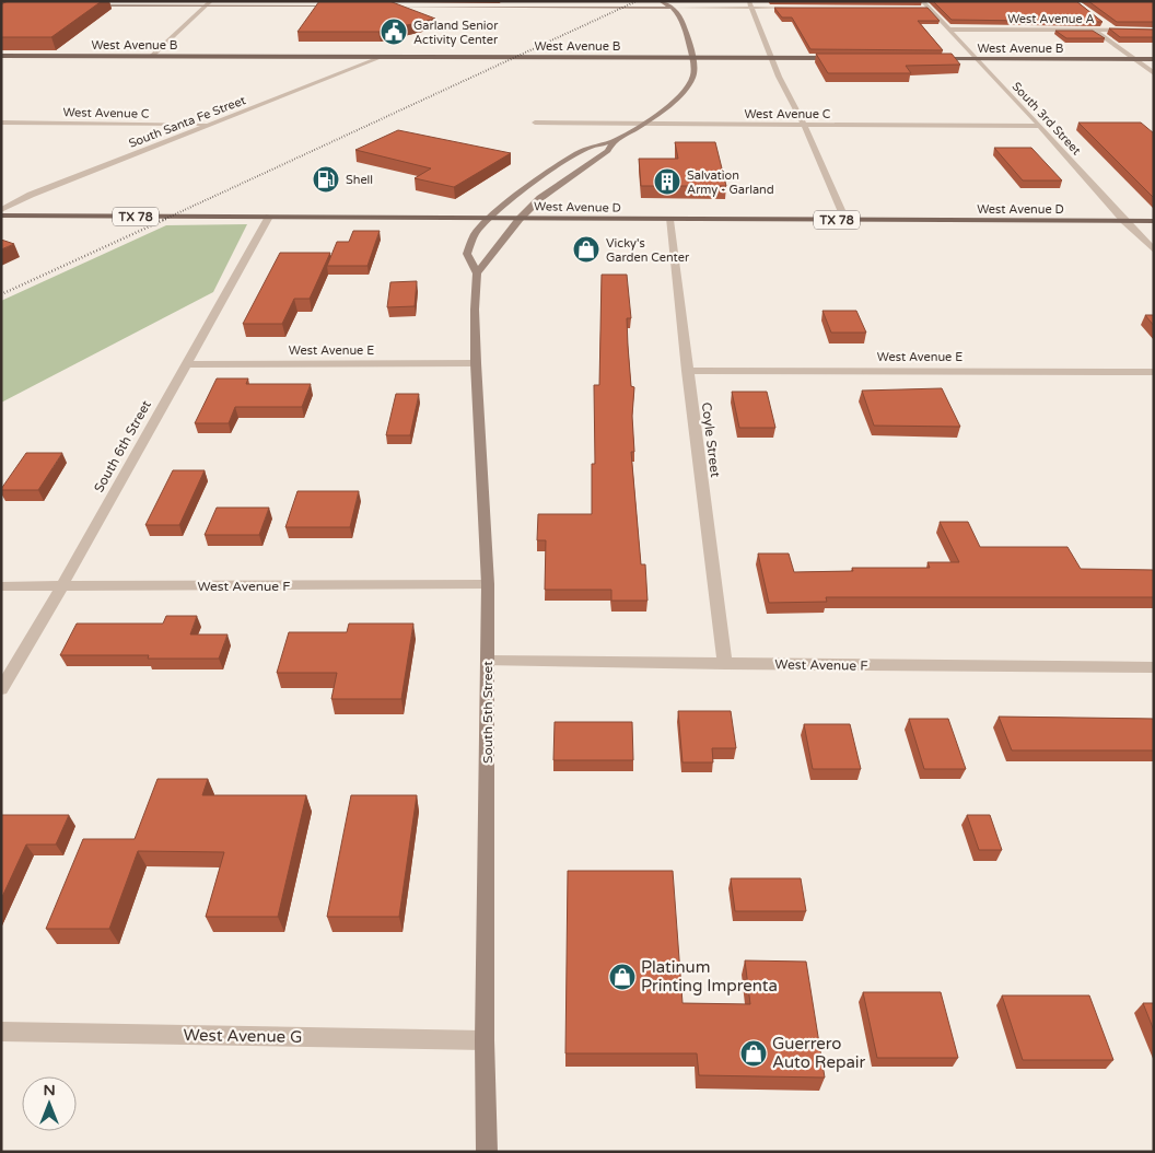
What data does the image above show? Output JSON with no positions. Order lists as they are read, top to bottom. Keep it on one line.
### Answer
{"streets":{"main road":["West Avenue B","West Avenue D","TX 78"],"street":["West Avenue A","West Avenue C","South 3rd Street","South Santa Fe Street","West Avenue E","Coyle Street","South 6th Street","West Avenue F","South 5th Street","West Avenue G"]},"crossings":[["West Avenue A","South 3rd Street"],["West Avenue B","South 3rd Street"],["West Avenue B","South Santa Fe Street"],["West Avenue B","South 5th Street"],["West Avenue C","South 3rd Street"],["West Avenue C","South Santa Fe Street"],["West Avenue C","South 5th Street"],["South 3rd Street","West Avenue D"],["West Avenue D","Coyle Street"],["West Avenue D","South 6th Street"],["West Avenue D","South 5th Street"],["West Avenue E","Coyle Street"],["West Avenue E","South 6th Street"],["West Avenue E","South 5th Street"],["Coyle Street","West Avenue F"],["South 6th Street","West Avenue F"],["West Avenue F","South 5th Street"],["South 5th Street","West Avenue G"]],"places":{"public building":["Garland Senior Activity Center"],"fuel station":["Shell"],"building":["Salvation Army - Garland"],"shop":["Vicky's Garden Center","Platinum Printing Imprenta","Guerrero Auto Repair"]},"north":"top"}
